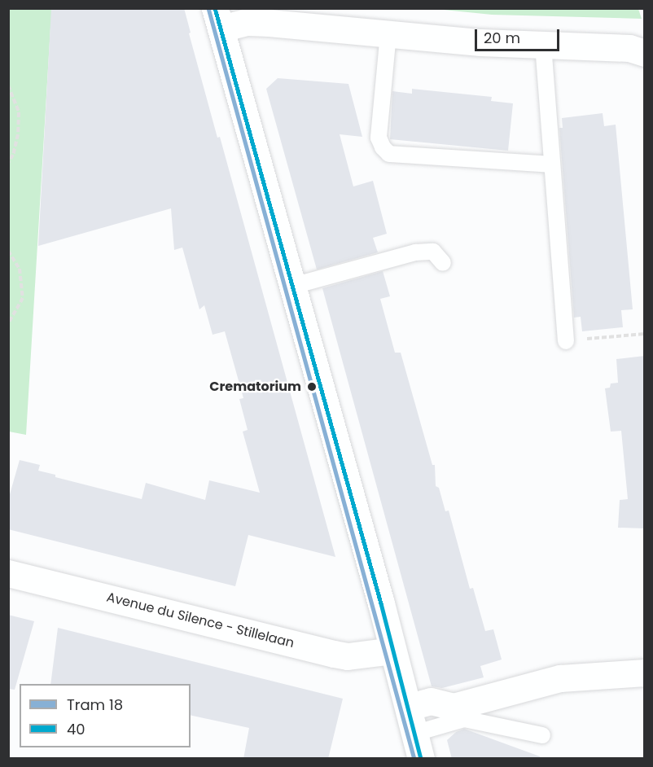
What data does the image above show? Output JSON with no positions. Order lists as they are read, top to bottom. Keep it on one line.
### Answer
{"streets":{"street":["Avenue du Silence - Stillelaan"]},"places":["Crematorium"],"lines":["tram line 18","transit line 40"],"legend":["Tram 18","40"],"scale_bar":"20 m"}
